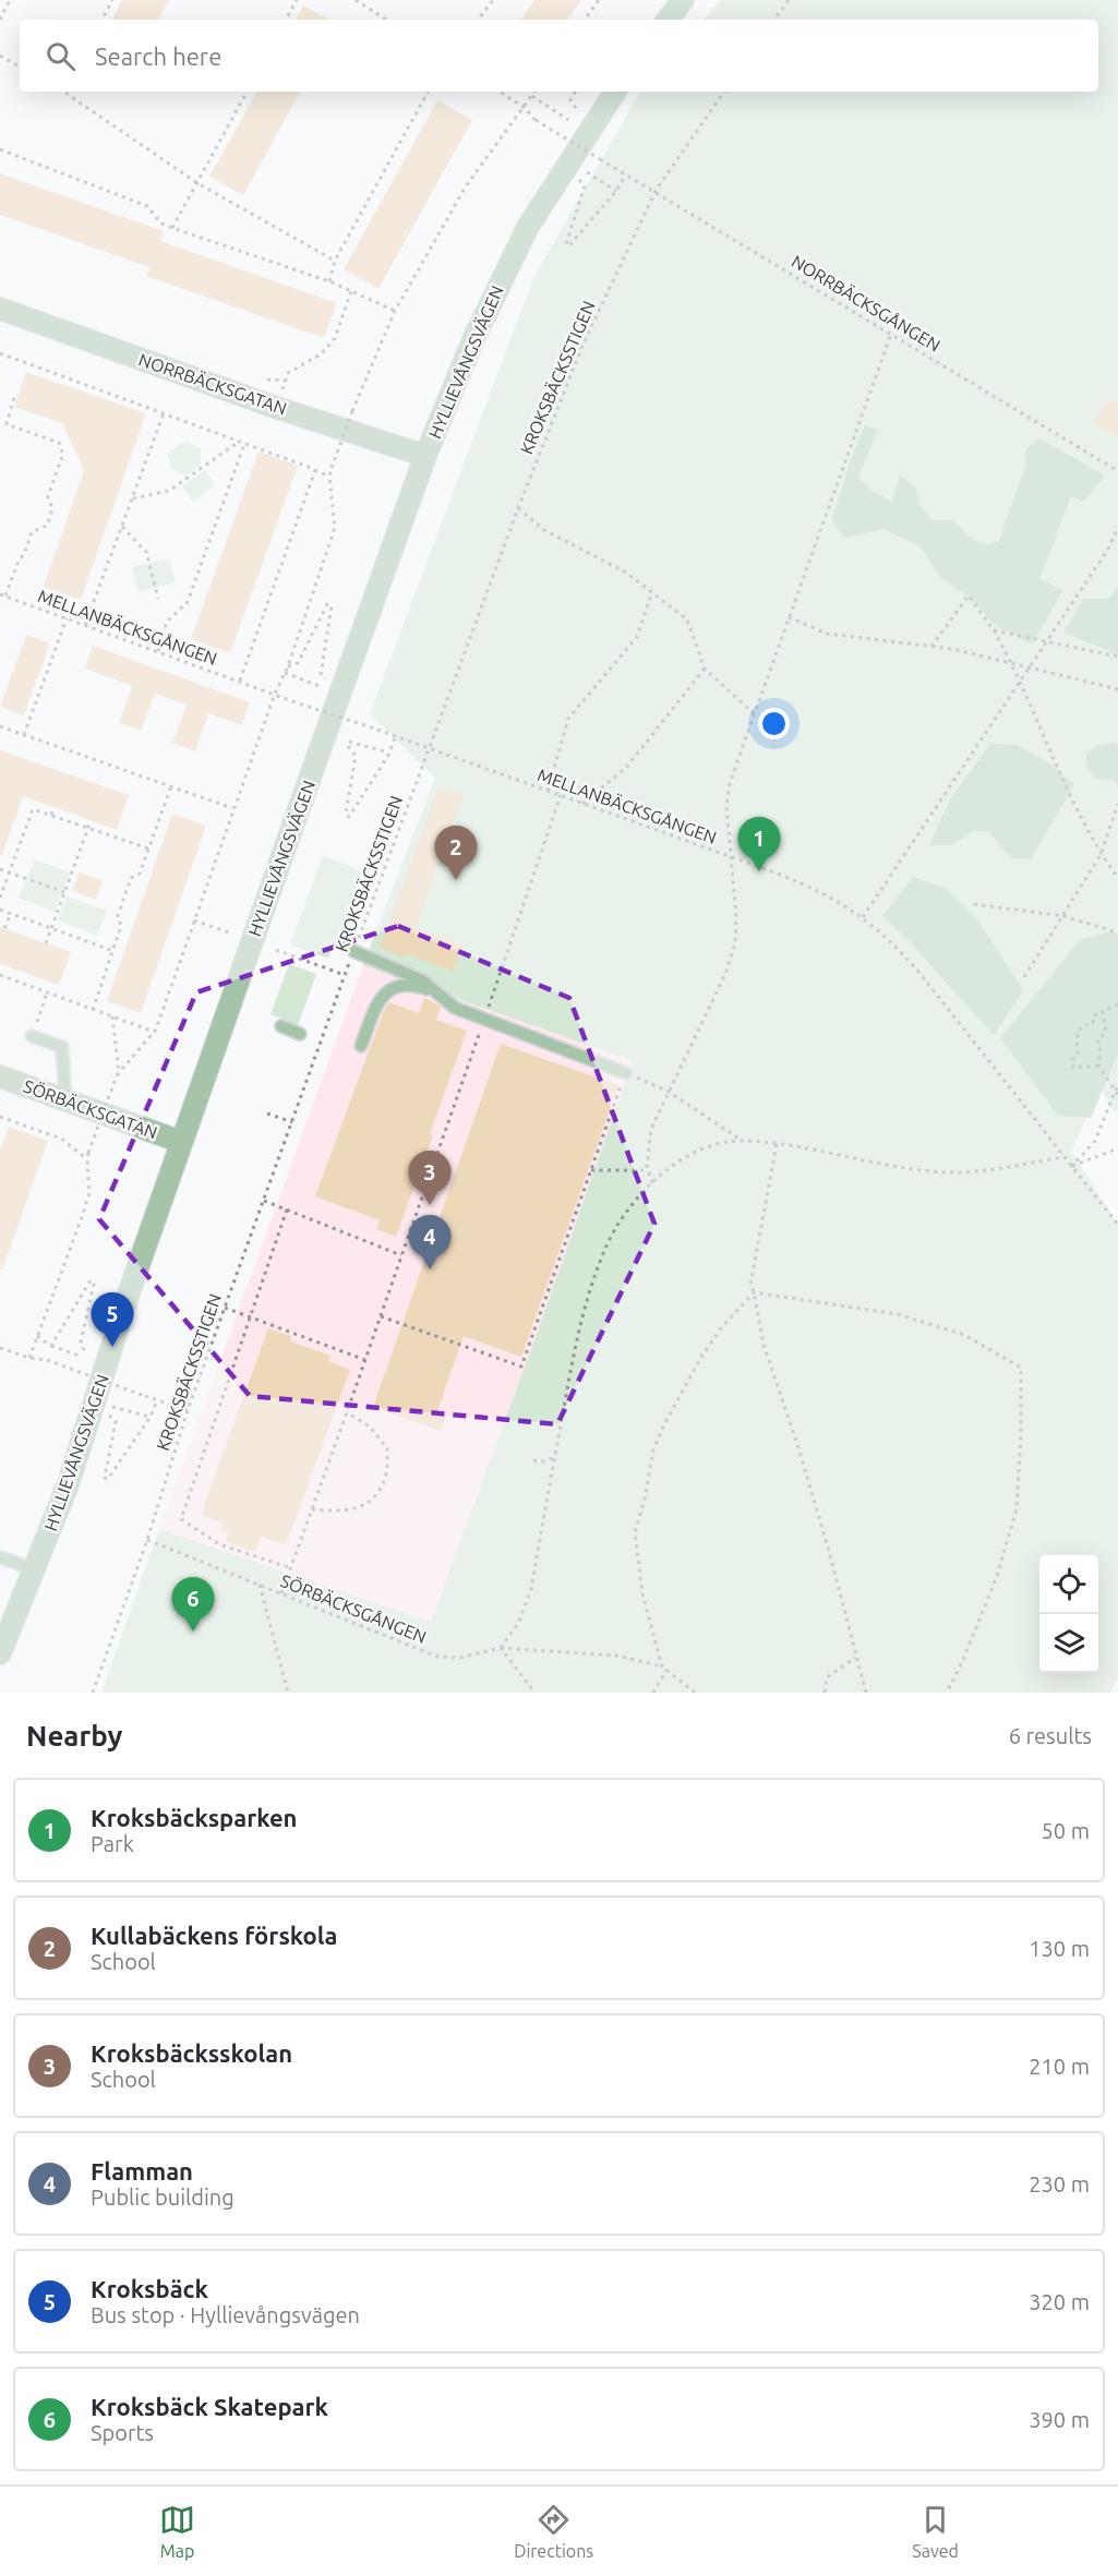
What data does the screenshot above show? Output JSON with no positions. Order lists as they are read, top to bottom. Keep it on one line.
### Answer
{"streets":{"street":["HYLLIEVÅNGSVÄGEN","NORRBÄCKSGATAN","SÖRBÄCKSGATAN"],"path":["NORRBÄCKSGÅNGEN","KROKSBÄCKSSTIGEN","MELLANBÄCKSGÅNGEN","SÖRBÄCKSGÅNGEN"]},"crossings":[["NORRBÄCKSGÅNGEN","KROKSBÄCKSSTIGEN"],["HYLLIEVÅNGSVÄGEN","NORRBÄCKSGATAN"],["HYLLIEVÅNGSVÄGEN","SÖRBÄCKSGATAN"],["KROKSBÄCKSSTIGEN","MELLANBÄCKSGÅNGEN"],["KROKSBÄCKSSTIGEN","SÖRBÄCKSGÅNGEN"]],"page":{"search":"Search here","pins":["1","2","3","4","5","6"],"heading":["Nearby","6 results"],"list":[{"mark":"1","name":"Kroksbäcksparken","note":"Park","value":"50 m"},{"mark":"2","name":"Kullabäckens förskola","note":"School","value":"130 m"},{"mark":"3","name":"Kroksbäcksskolan","note":"School","value":"210 m"},{"mark":"4","name":"Flamman","note":"Public building","value":"230 m"},{"mark":"5","name":"Kroksbäck","note":"Bus stop · Hyllievångsvägen","value":"320 m"},{"mark":"6","name":"Kroksbäck Skatepark","note":"Sports","value":"390 m"}],"nav":["Map","Directions","Saved"]}}
